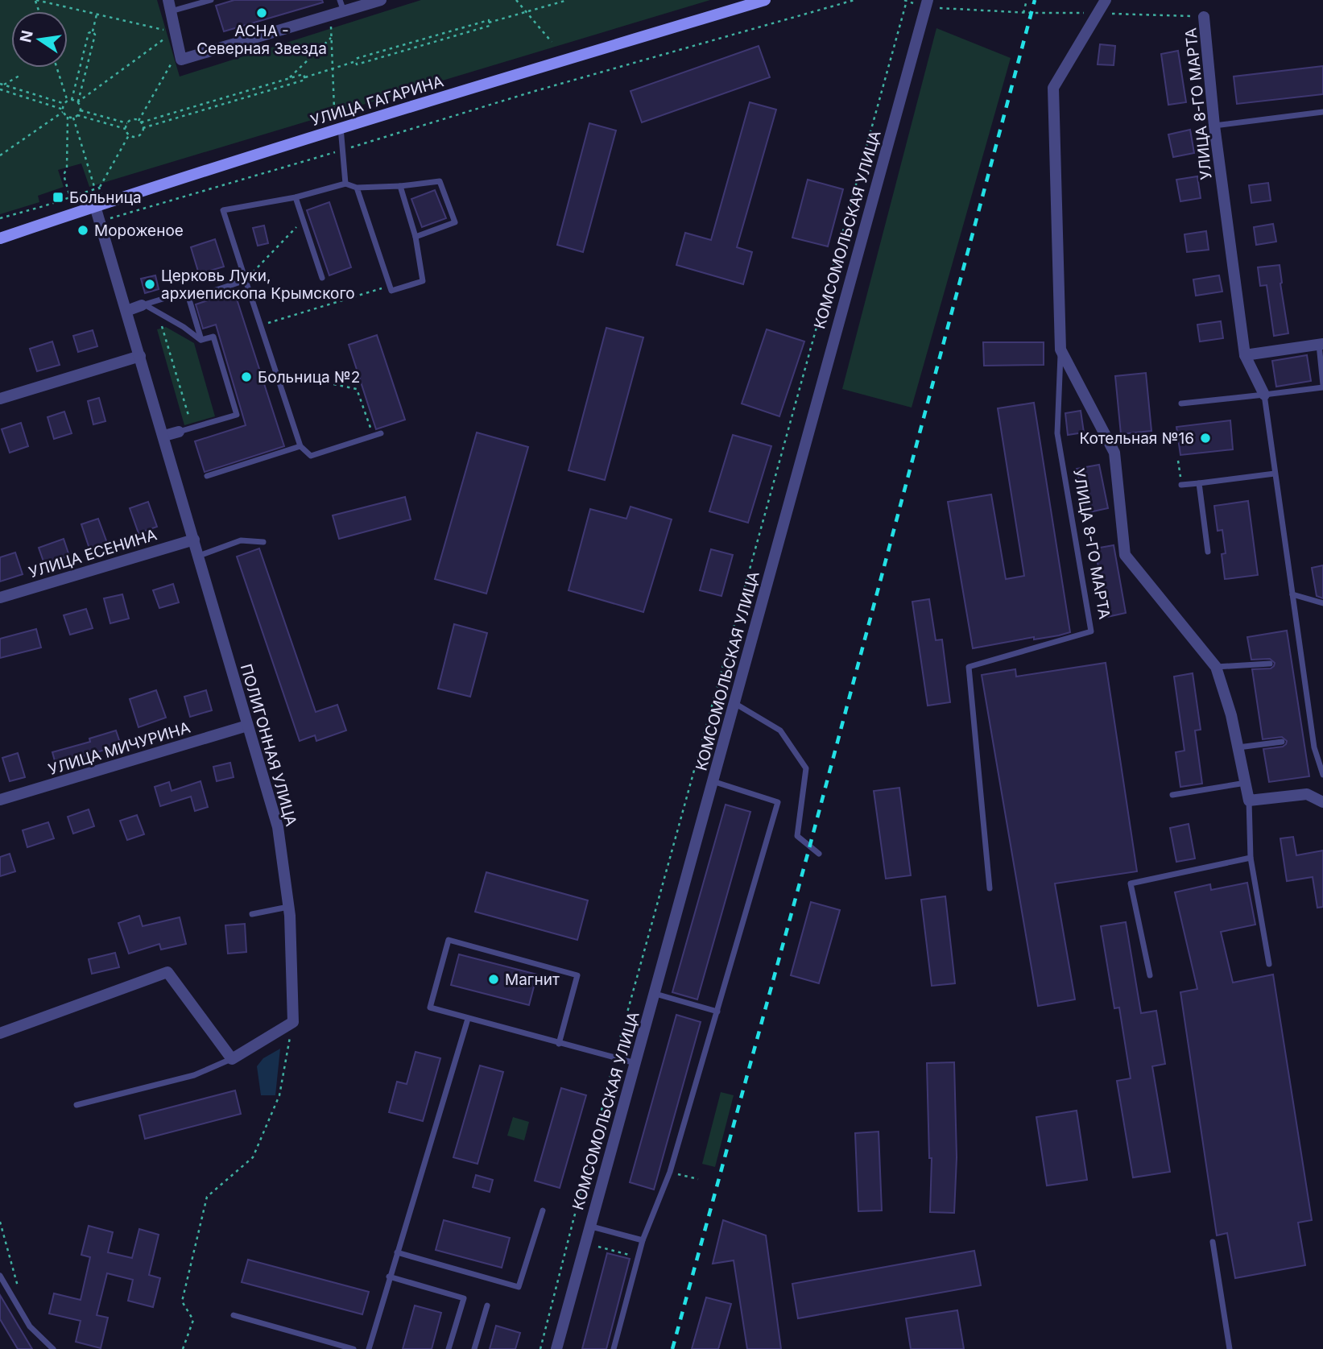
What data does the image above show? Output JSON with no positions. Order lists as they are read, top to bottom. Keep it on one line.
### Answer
{"streets":{"main road":["УЛИЦА ГАГАРИНА"],"street":["УЛИЦА 8-ГО МАРТА","КОМСОМОЛЬСКАЯ УЛИЦА","УЛИЦА ЕСЕНИНА","ПОЛИГОННАЯ УЛИЦА","УЛИЦА МИЧУРИНА"]},"crossings":[["УЛИЦА ГАГАРИНА","ПОЛИГОННАЯ УЛИЦА"],["УЛИЦА ЕСЕНИНА","ПОЛИГОННАЯ УЛИЦА"],["ПОЛИГОННАЯ УЛИЦА","УЛИЦА МИЧУРИНА"]],"places":{"other":["АСНА - Северная Звезда","Мороженое","Церковь Луки, архиепископа Крымского","Больница №2","Котельная №16","Магнит"],"transit":["Больница"]},"north":"left"}
